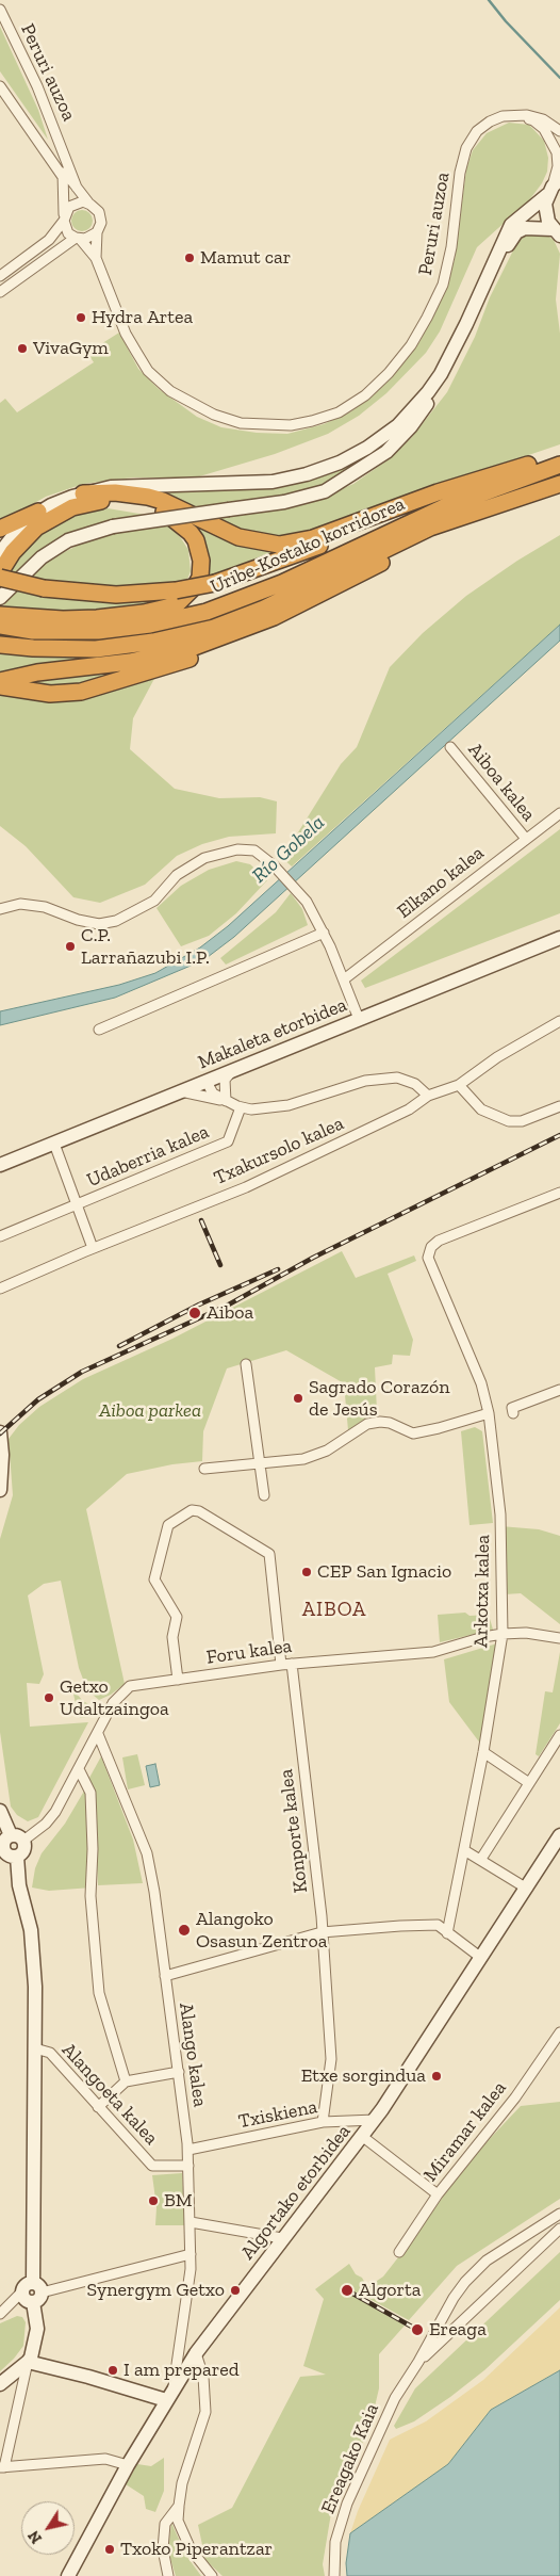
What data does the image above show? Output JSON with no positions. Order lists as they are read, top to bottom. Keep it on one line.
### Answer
{"streets":{"highway":["Uribe-Kostako korridorea"],"street":["Peruri auzoa","Aiboa kalea","Elkano kalea","Makaleta etorbidea","Txakursolo kalea","Udaberria kalea","Arkotxa kalea","Foru kalea","Konporte kalea","Alango kalea","Alangoeta kalea","Txiskiena","Miramar kalea","Algortako etorbidea","Ereagako Kaia"]},"crossings":[["Aiboa kalea","Elkano kalea"],["Makaleta etorbidea","Udaberria kalea"],["Txakursolo kalea","Udaberria kalea"],["Arkotxa kalea","Foru kalea"],["Foru kalea","Konporte kalea"],["Foru kalea","Alango kalea"],["Konporte kalea","Txiskiena"],["Alango kalea","Alangoeta kalea"],["Alango kalea","Txiskiena"],["Alango kalea","Algortako etorbidea"],["Txiskiena","Algortako etorbidea"]],"districts":["AIBOA"],"water":["Río Gobela"],"parks":["Aiboa parkea"],"places":["Mamut car","Hydra Artea","VivaGym","C.P. Larrañazubi I.P.","Aiboa","Sagrado Corazón de Jesús","CEP San Ignacio","Getxo Udaltzaingoa","Alangoko Osasun Zentroa","Etxe sorgindua","BM","Synergym Getxo","Algorta","Ereaga","I am prepared","Txoko Piperantzar"],"north":"bottom left"}
